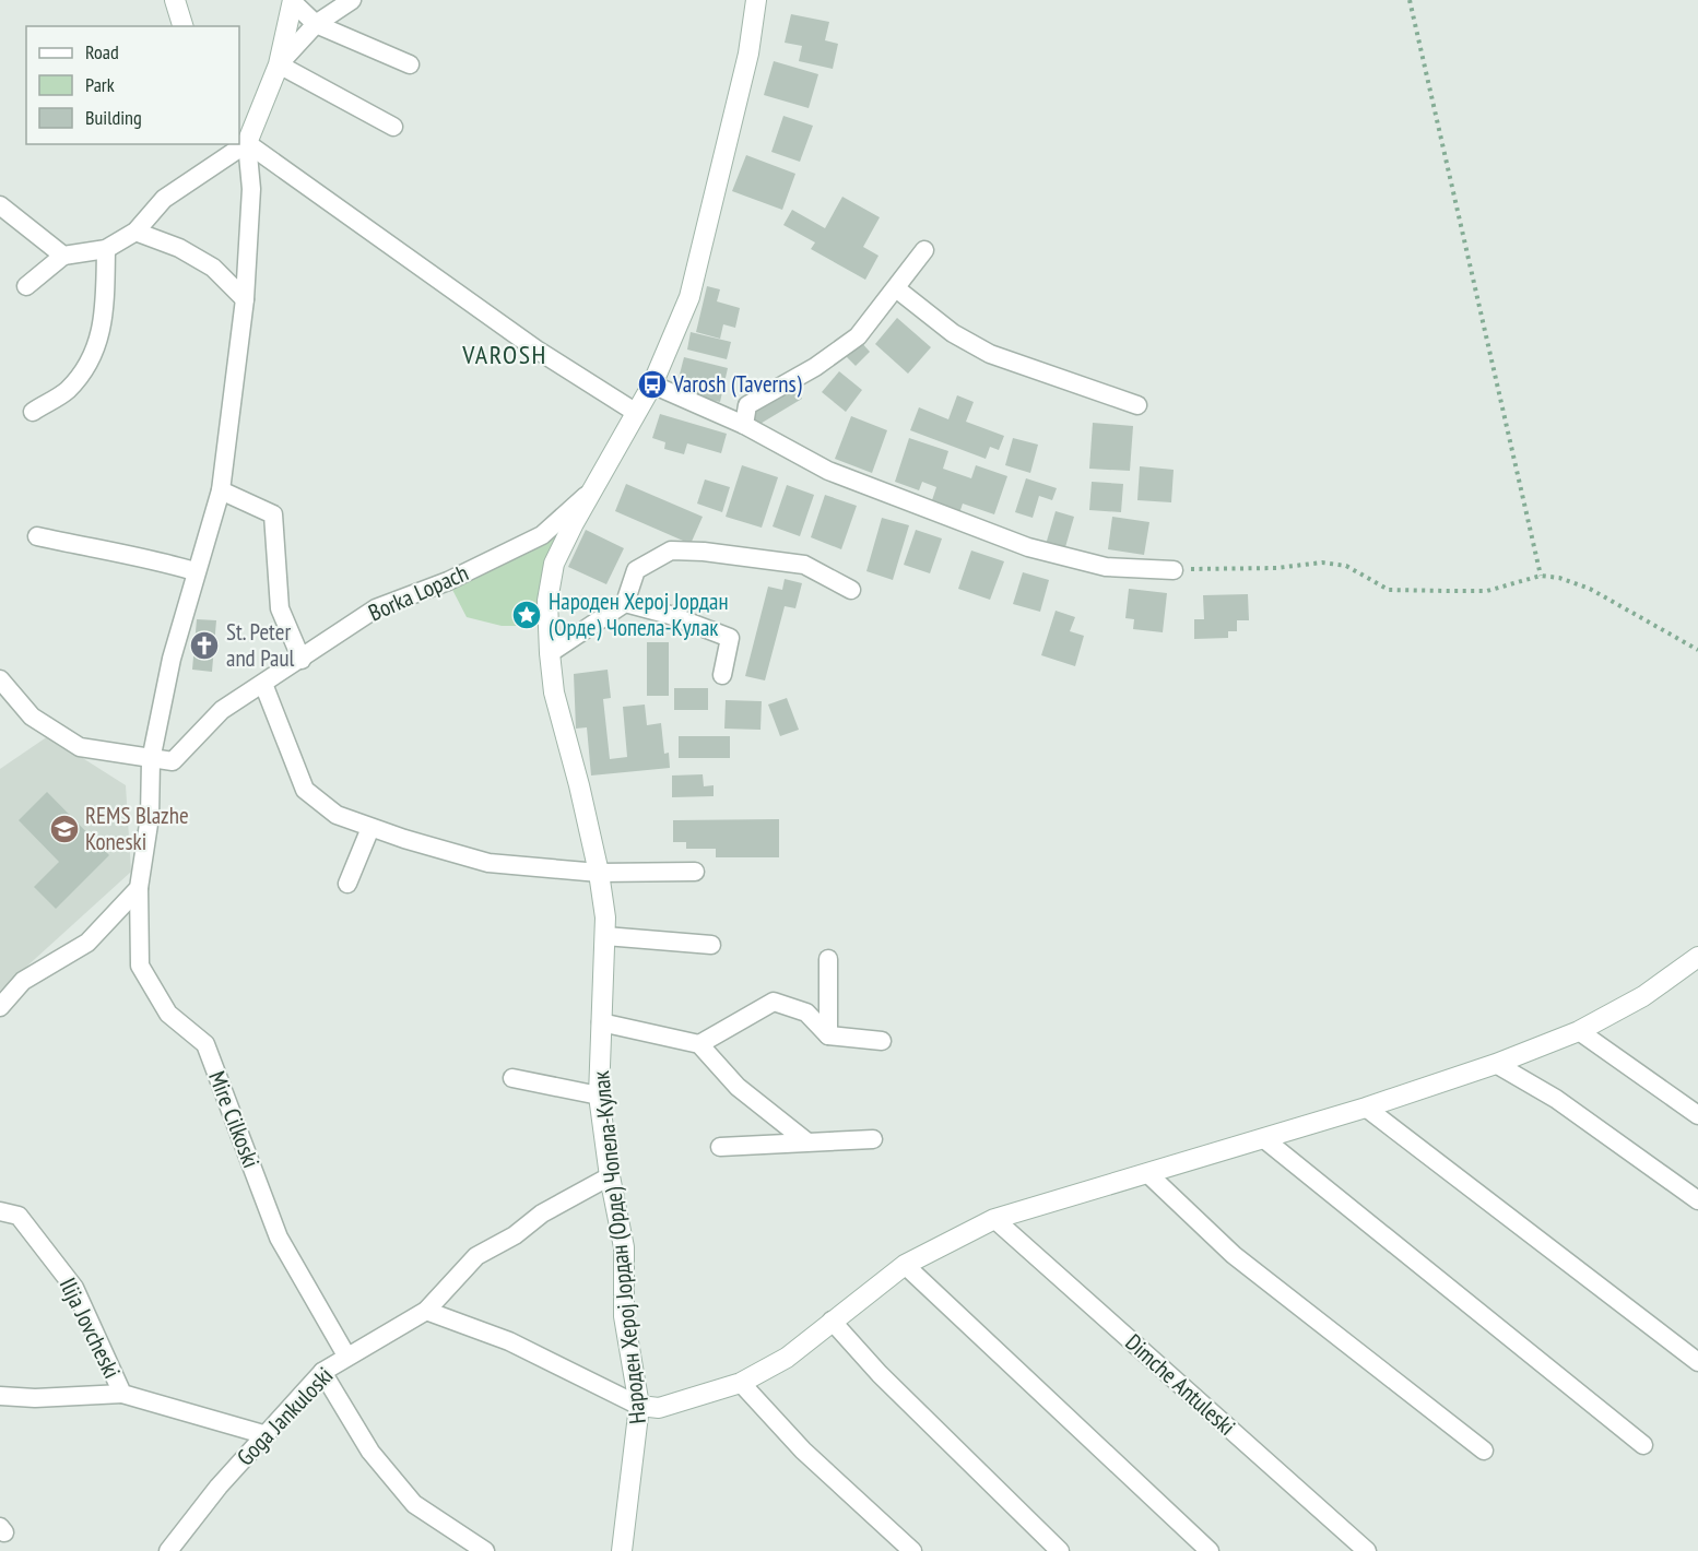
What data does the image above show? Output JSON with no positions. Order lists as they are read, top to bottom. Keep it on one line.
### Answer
{"streets":{"street":["Borka Lopach","Mire Cilkoski","Народен Херој Јордан (Орде) Чопела-Кулак","Ilija Jovcheski","Dimche Antuleski","Goga Jankuloski"]},"crossings":[["Borka Lopach","Народен Херој Јордан (Орде) Чопела-Кулак"],["Mire Cilkoski","Goga Jankuloski"],["Народен Херој Јордан (Орде) Чопела-Кулак","Goga Jankuloski"],["Ilija Jovcheski","Goga Jankuloski"]],"districts":["VAROSH"],"places":{"bus stop":["Varosh (Taverns)"],"place":["Народен Херој Јордан (Орде) Чопела-Кулак"],"church":["St. Peter and Paul"],"school or university":["REMS Blazhe Koneski"]},"legend":["Road","Park","Building"]}
